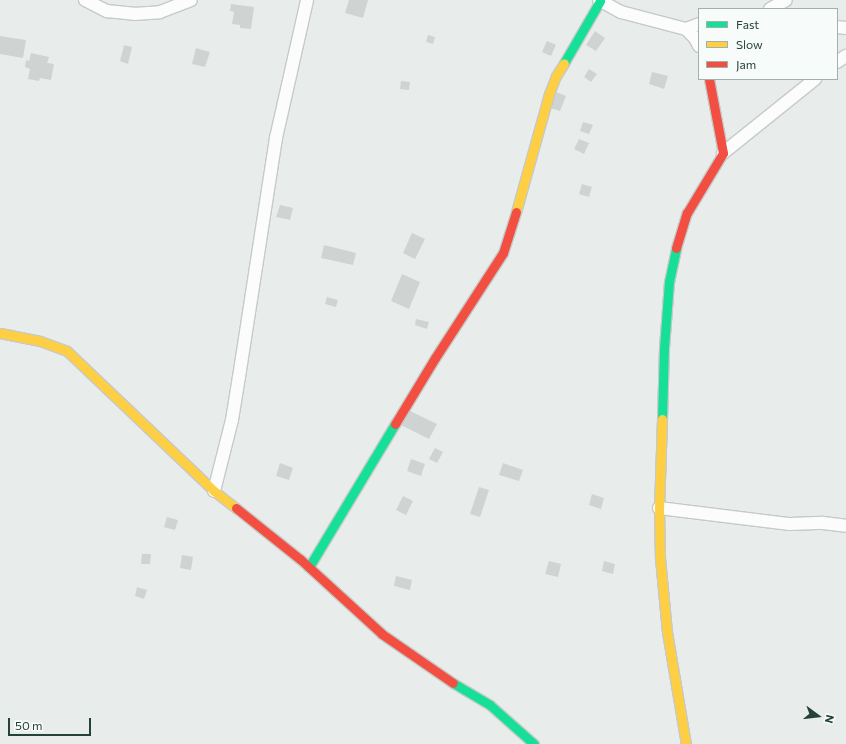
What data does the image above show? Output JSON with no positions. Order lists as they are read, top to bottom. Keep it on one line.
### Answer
{"legend":["Fast","Slow","Jam"],"scale_bar":"50 m","north":"right"}
